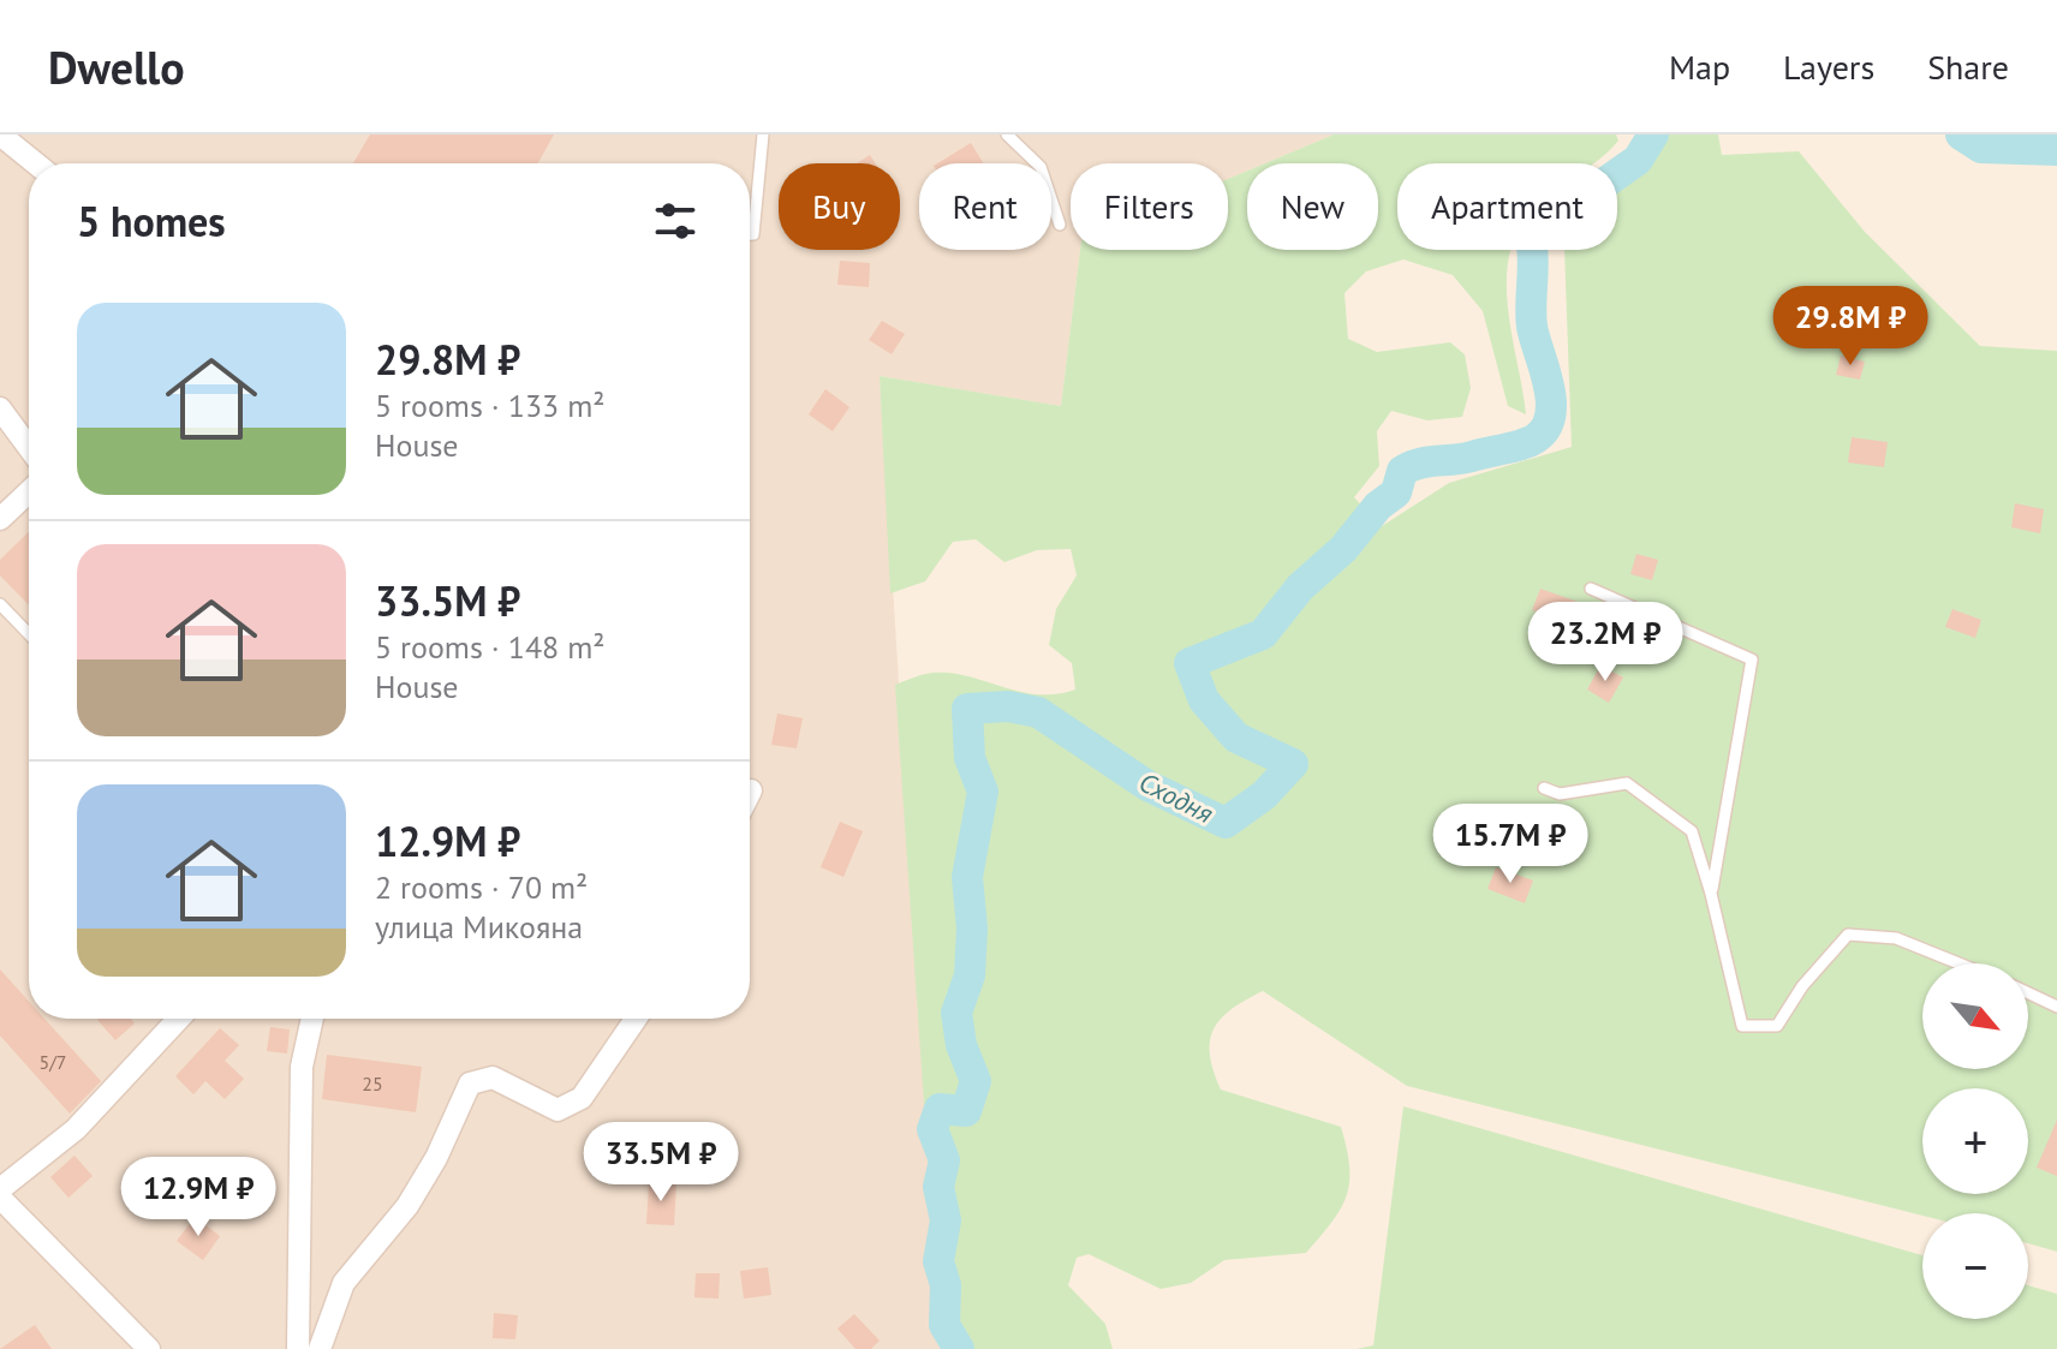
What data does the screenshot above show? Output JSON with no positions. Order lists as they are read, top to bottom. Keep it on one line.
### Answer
{"water":["Сходня"],"house_numbers":["5/7","25"],"north":"bottom right","page":{"header":"Dwello","nav":["Map","Layers","Share"],"chip":["Buy","Rent","Filters","New","Apartment"],"heading":"5 homes","list":[{"name":"29.8M ₽","note":"5 rooms · 133 m² · House"},{"name":"33.5M ₽","note":"5 rooms · 148 m² · House"},{"name":"12.9M ₽","note":"2 rooms · 70 m² · улица Микояна"}],"price":["29.8M ₽","23.2M ₽","15.7M ₽","33.5M ₽","12.9M ₽"],"map_buttons":["+","−"]}}
